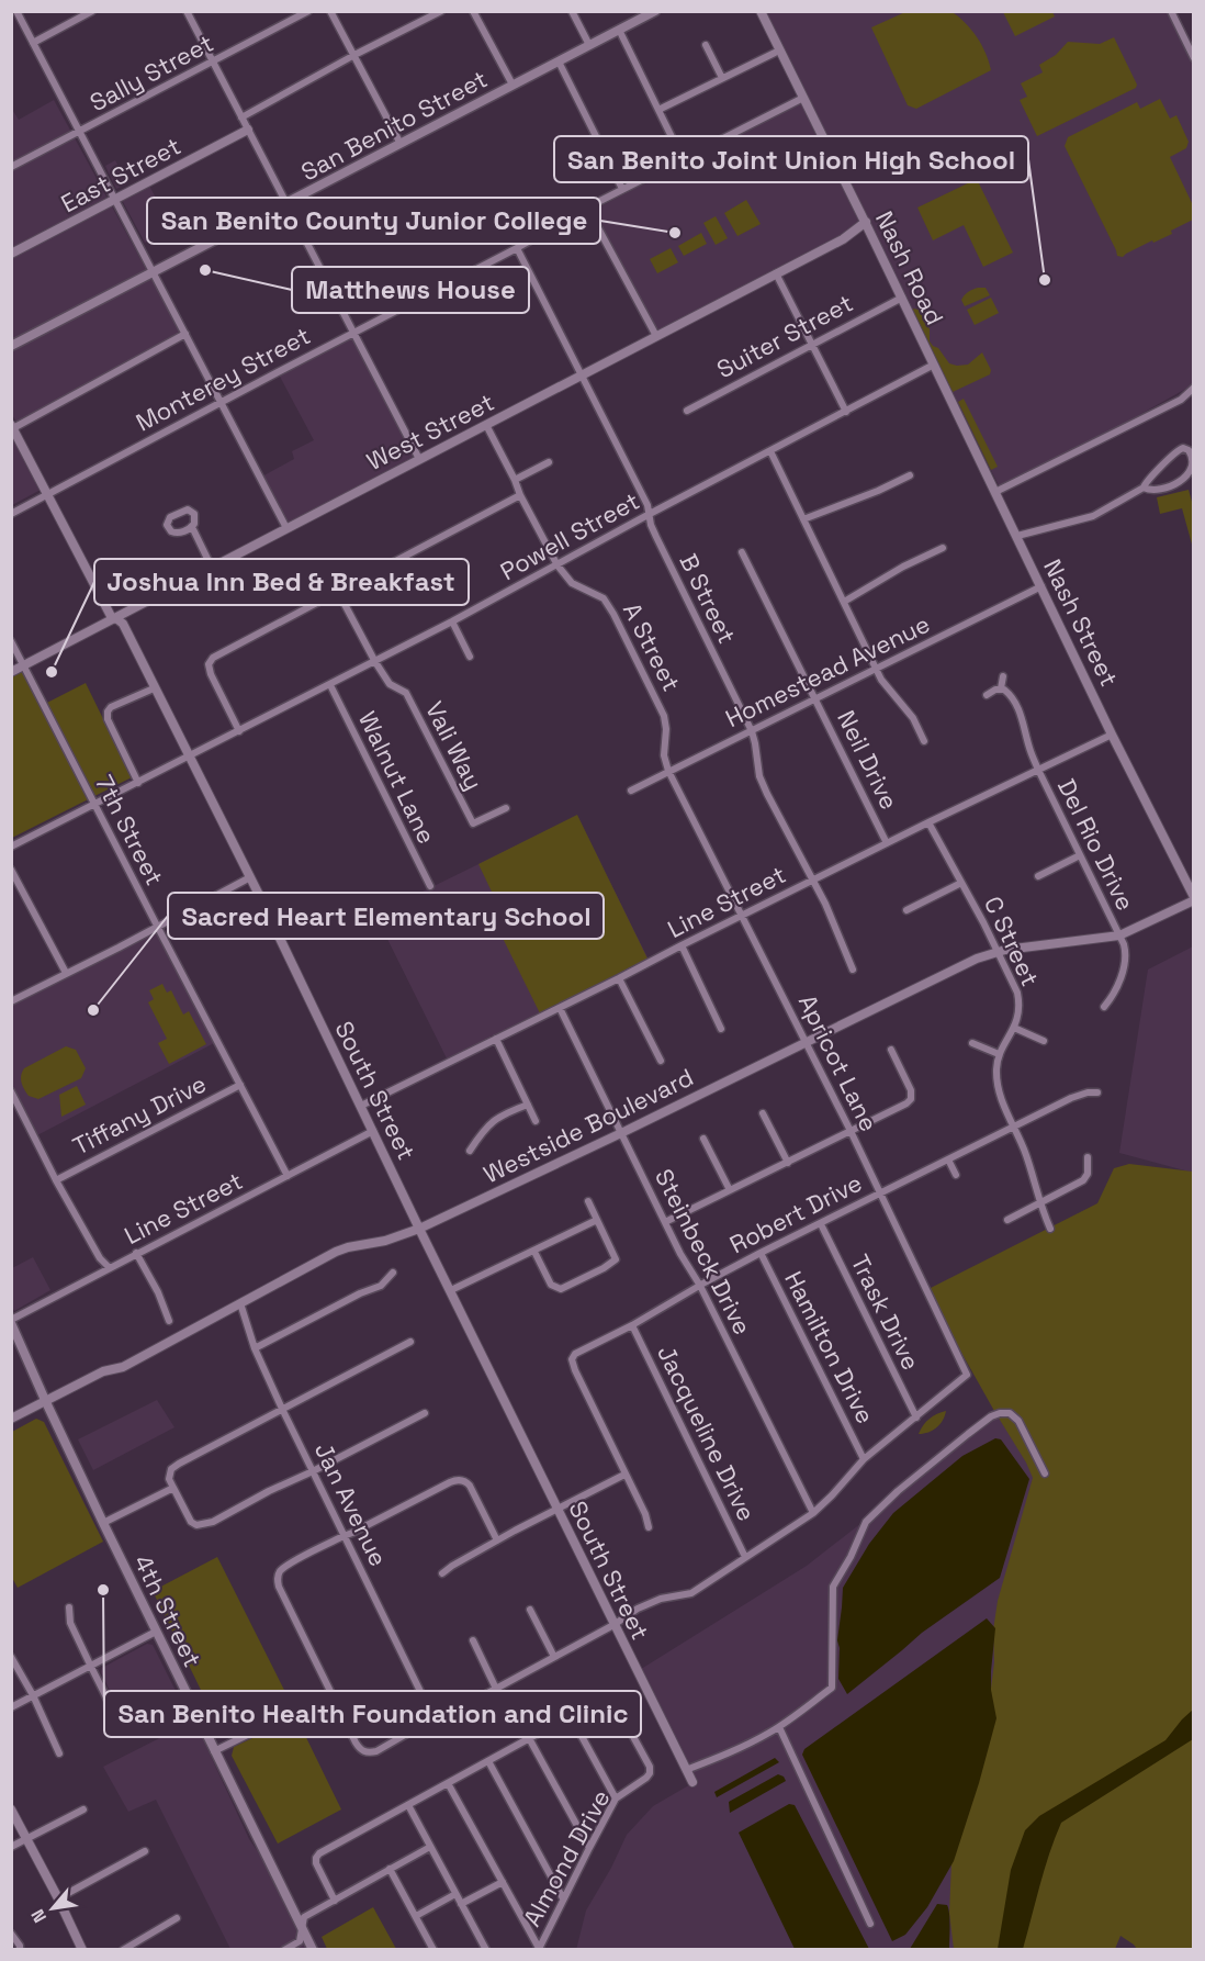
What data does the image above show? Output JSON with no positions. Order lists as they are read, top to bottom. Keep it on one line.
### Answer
{"streets":{"main road":["San Benito Street","4th Street"],"street":["Sally Street","East Street","Nash Road","Suiter Street","Monterey Street","West Street","Powell Street","B Street","Nash Street","A Street","Homestead Avenue","Vali Way","Neil Drive","Walnut Lane","7th Street","Del Rio Drive","Line Street","C Street","Apricot Lane","South Street","Tiffany Drive","Westside Boulevard","Robert Drive","Steinbeck Drive","Trask Drive","Hamilton Drive","Jacqueline Drive","Jan Avenue","Almond Drive"]},"crossings":[["Nash Road","Suiter Street"],["Nash Road","Monterey Street"],["Nash Road","West Street"],["Nash Road","Powell Street"],["Nash Road","Nash Street"],["Monterey Street","B Street"],["Monterey Street","South Street"],["West Street","B Street"],["West Street","A Street"],["West Street","7th Street"],["West Street","South Street"],["Powell Street","B Street"],["Powell Street","Nash Street"],["Powell Street","A Street"],["Powell Street","Vali Way"],["Powell Street","Walnut Lane"],["Powell Street","7th Street"],["Powell Street","South Street"],["B Street","Homestead Avenue"],["B Street","Line Street"],["Nash Street","Homestead Avenue"],["Nash Street","Line Street"],["Nash Street","Westside Boulevard"],["A Street","Homestead Avenue"],["A Street","Apricot Lane"],["Homestead Avenue","Neil Drive"],["Homestead Avenue","Apricot Lane"],["Neil Drive","Line Street"],["7th Street","Line Street"],["7th Street","Tiffany Drive"],["Del Rio Drive","Line Street"],["Del Rio Drive","Westside Boulevard"],["Line Street","C Street"],["Line Street","Apricot Lane"],["Line Street","South Street"],["Line Street","Steinbeck Drive"],["Line Street","4th Street"],["C Street","Westside Boulevard"],["C Street","Robert Drive"],["Apricot Lane","Westside Boulevard"],["Apricot Lane","Robert Drive"],["Apricot Lane","Trask Drive"],["South Street","Westside Boulevard"],["Westside Boulevard","Steinbeck Drive"],["Westside Boulevard","Jan Avenue"],["Westside Boulevard","4th Street"],["Robert Drive","Steinbeck Drive"],["Robert Drive","Trask Drive"],["Robert Drive","Hamilton Drive"],["Robert Drive","Jacqueline Drive"]],"places":["San Benito County Junior College","Matthews House","San Benito Joint Union High School","Joshua Inn Bed & Breakfast","Sacred Heart Elementary School","San Benito Health Foundation and Clinic"],"north":"bottom left"}
